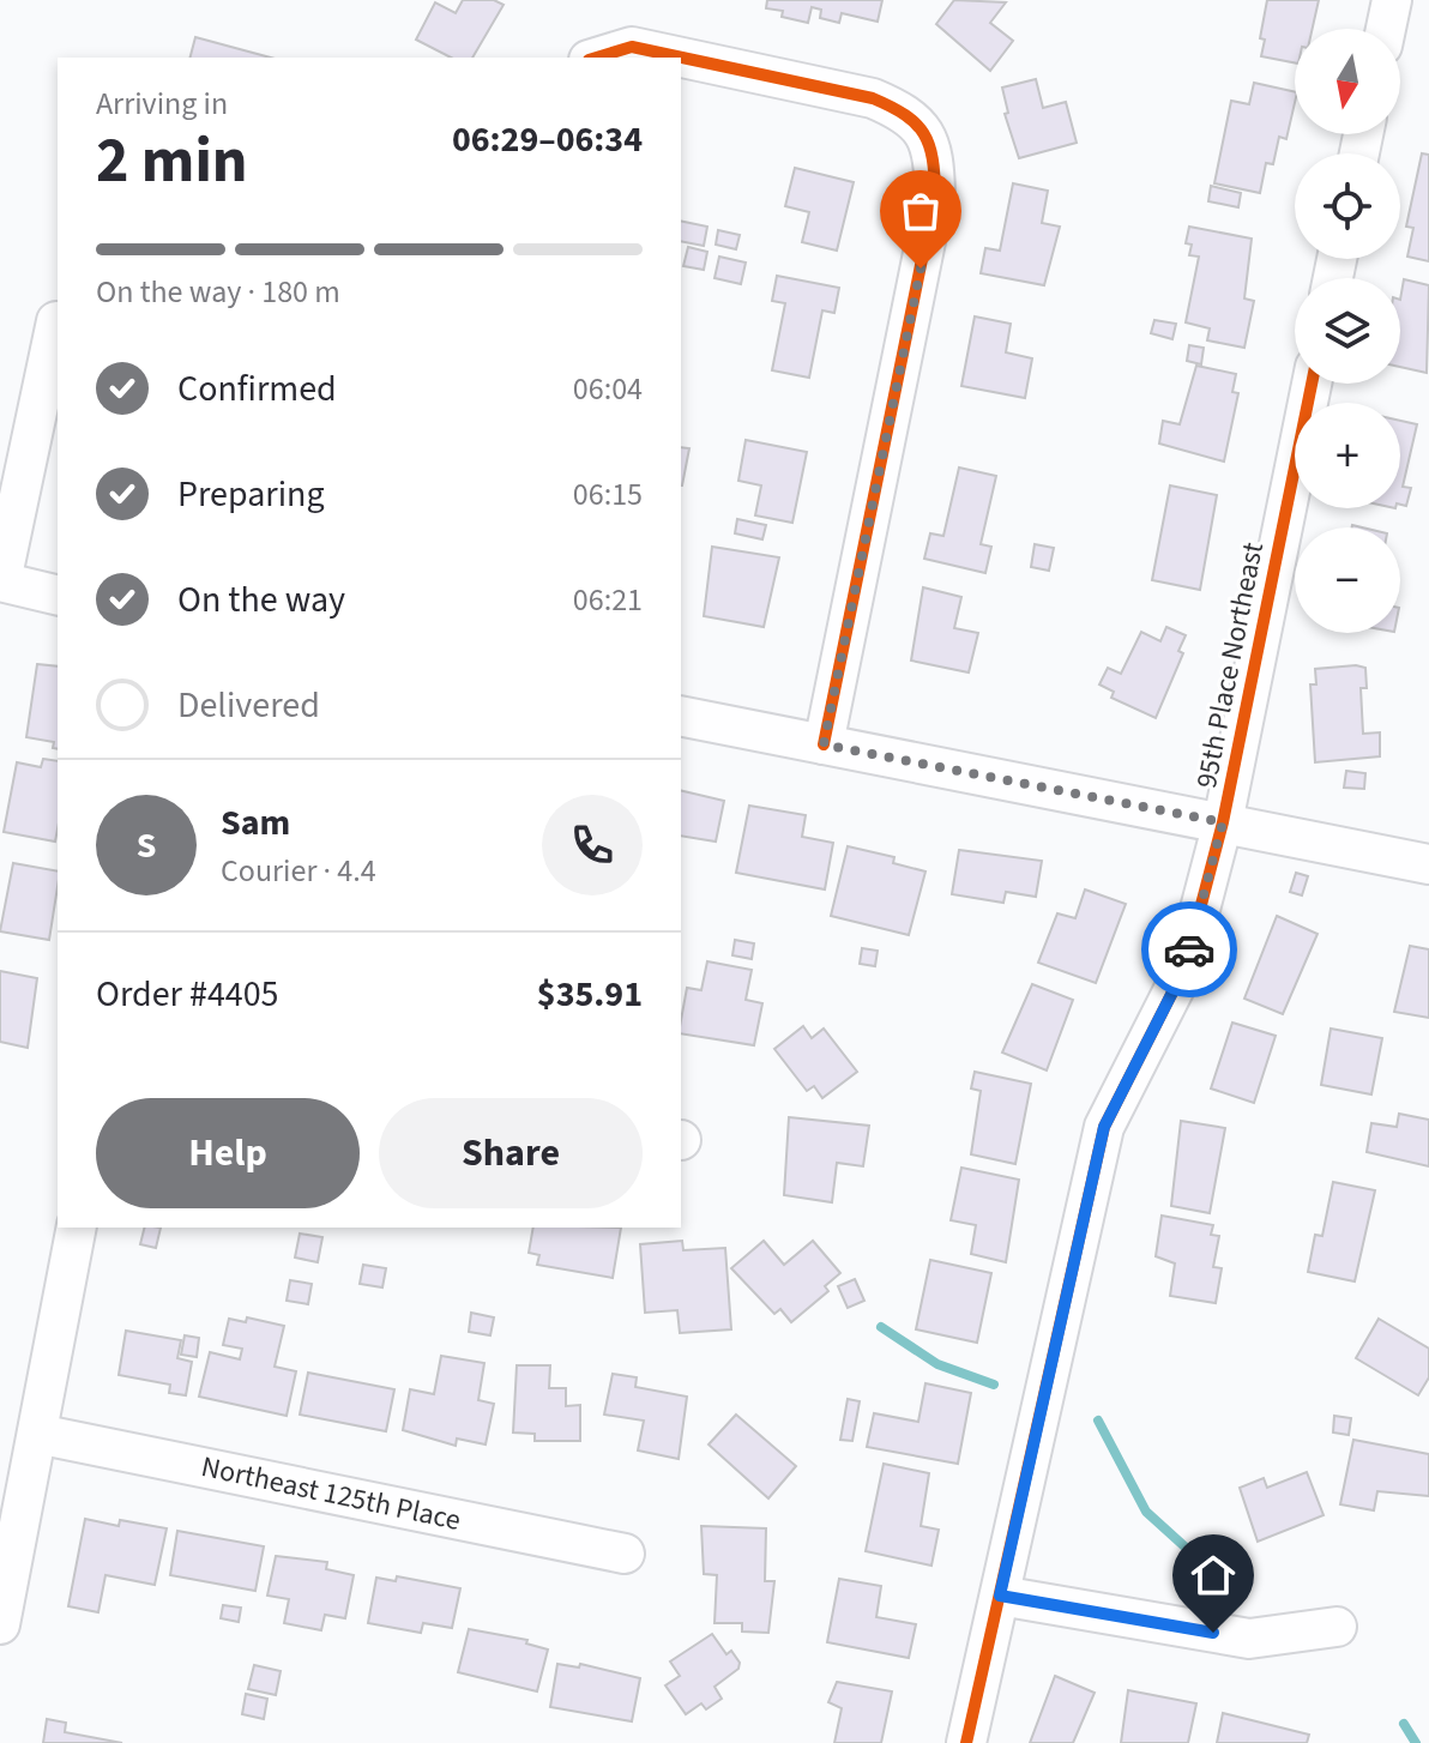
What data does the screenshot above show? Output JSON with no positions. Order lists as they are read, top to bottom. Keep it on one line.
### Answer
{"streets":{"street":["95th Place Northeast","Northeast 125th Place"]},"north":"bottom","page":{"map_buttons":["+","−"],"heading":["2 min","Arriving in","06:29–06:34"],"panel":["Sam","Courier · 4.4","Order #4405","$35.91"],"bar":"On the way · 180 m","list":[["Confirmed","06:04"],["Preparing","06:15"],["On the way","06:21"],"Delivered"],"round":"S","buttons":["Help","Share"]}}
